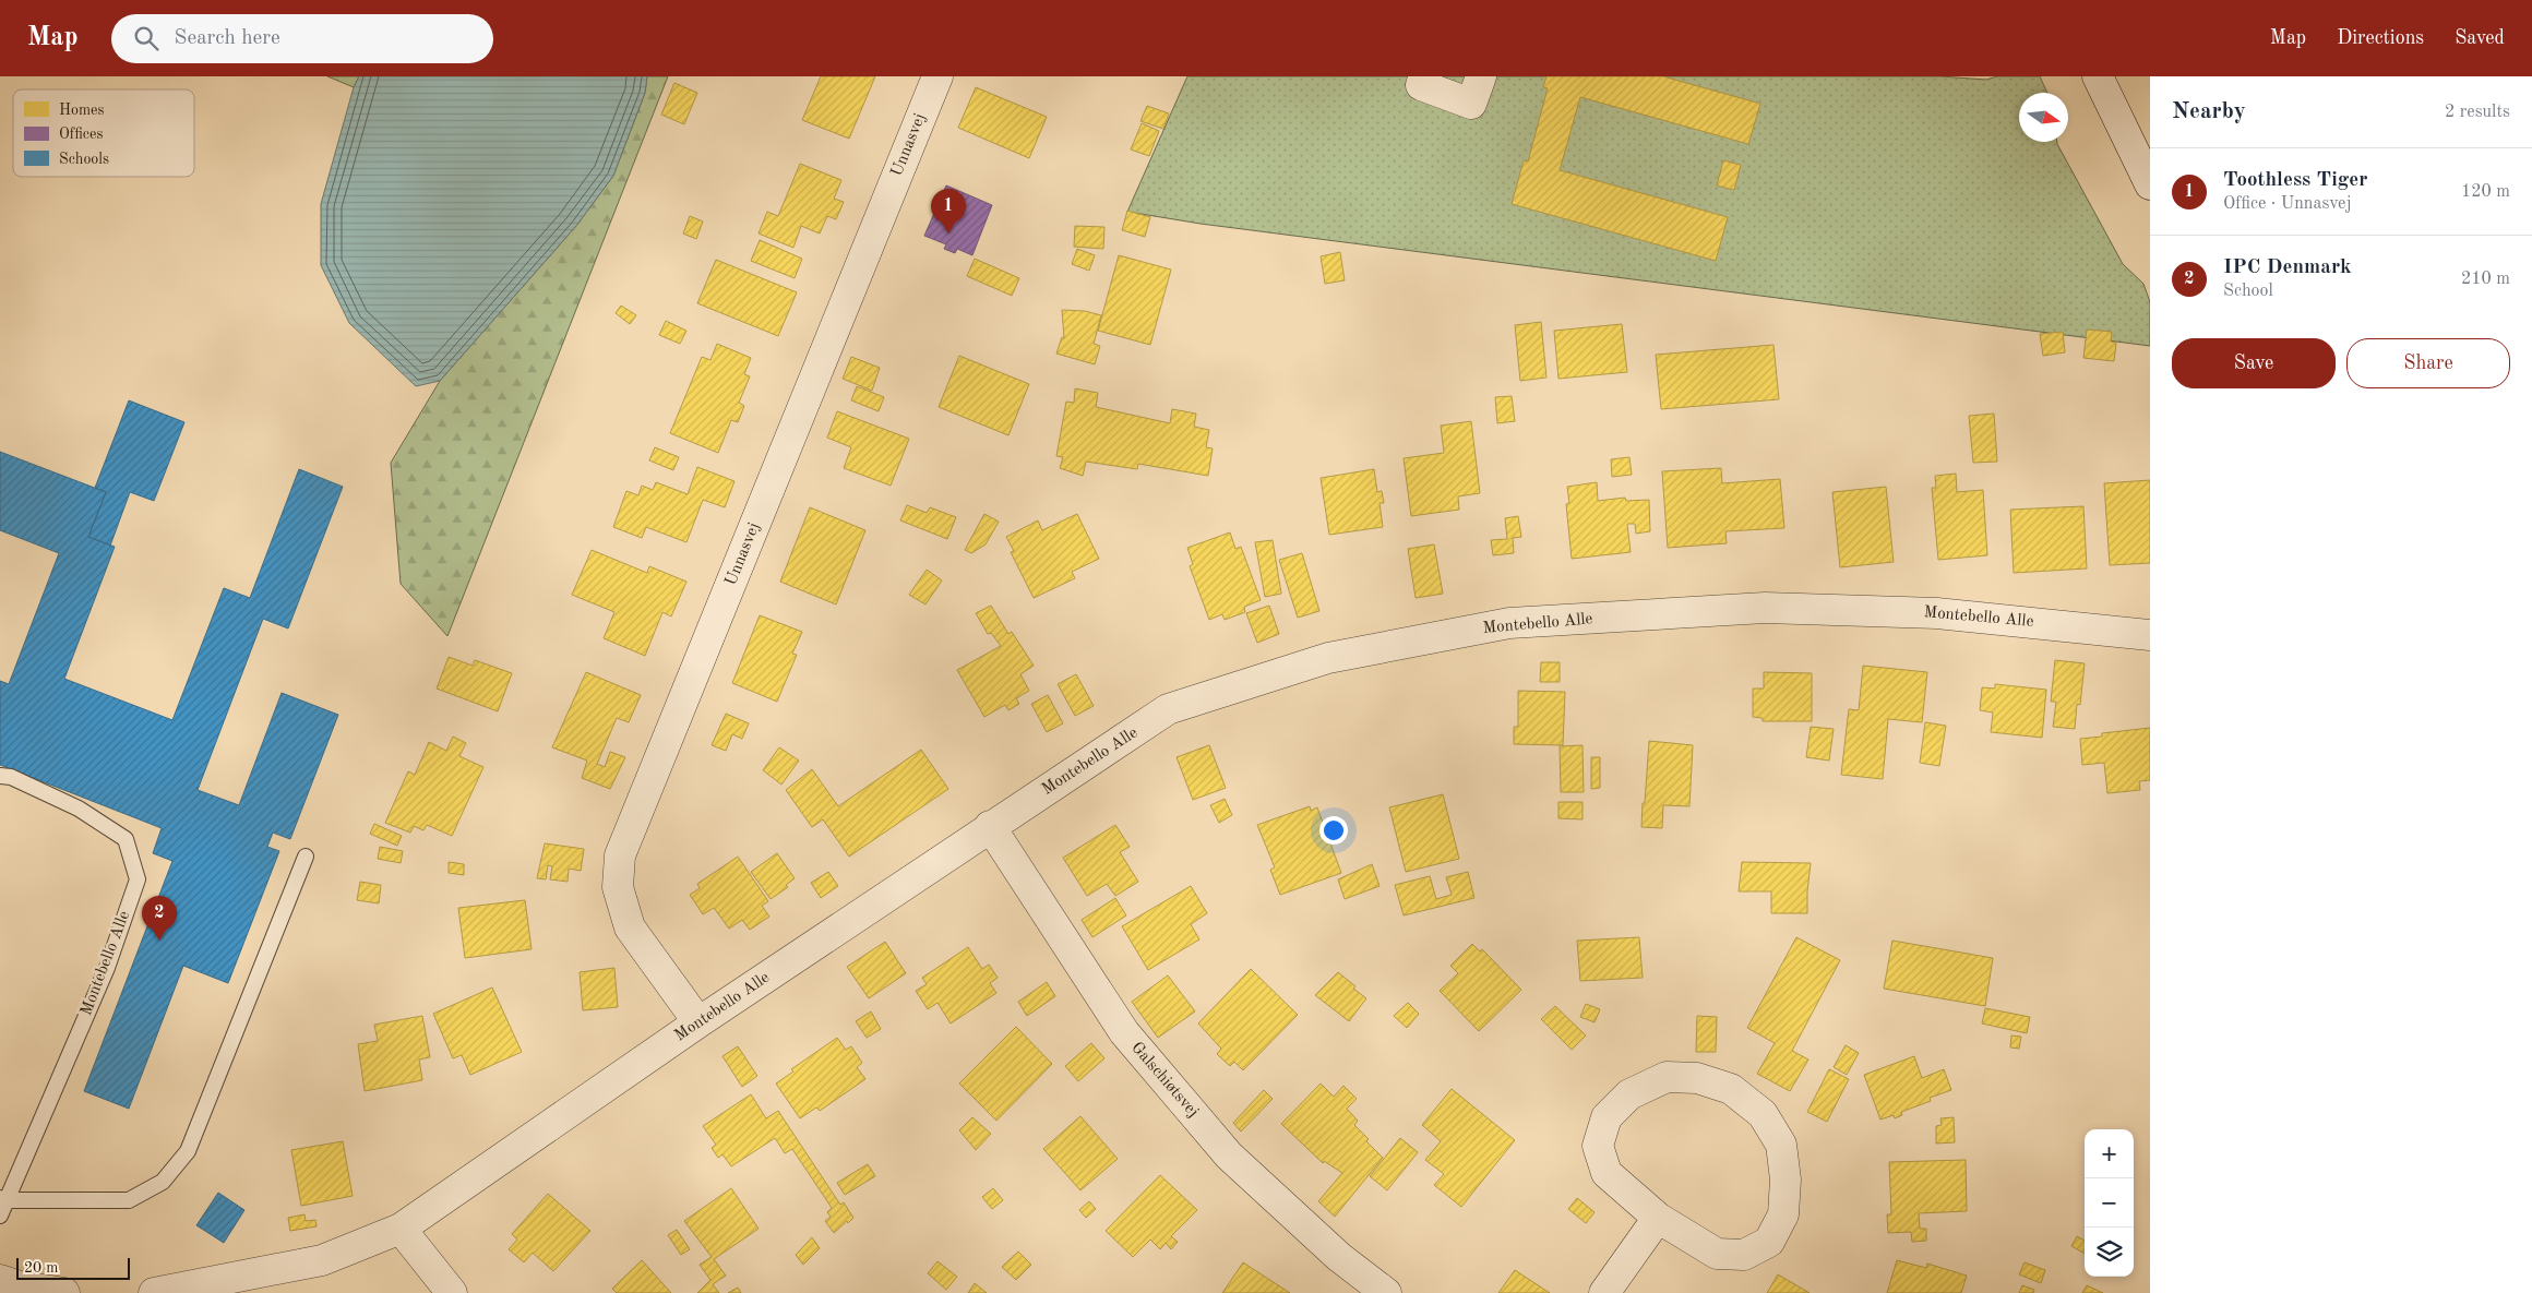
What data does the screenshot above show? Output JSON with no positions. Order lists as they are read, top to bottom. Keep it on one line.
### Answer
{"streets":{"street":["Unnasvej","Montebello Alle","Galschiøtsvej"]},"crossings":[["Unnasvej","Montebello Alle"],["Montebello Alle","Galschiøtsvej"]],"legend":["Homes","Offices","Schools"],"scale_bar":"20 m","north":"right","page":{"header":"Map","search":"Search here","nav":["Map","Directions","Saved"],"heading":["Nearby","2 results"],"list":[{"mark":"1","name":"Toothless Tiger","note":"Office · Unnasvej","value":"120 m"},{"mark":"2","name":"IPC Denmark","note":"School","value":"210 m"}],"pins":["1","2"],"buttons":["Save","Share"],"map_buttons":["+","−"],"scale":"20 m"}}
